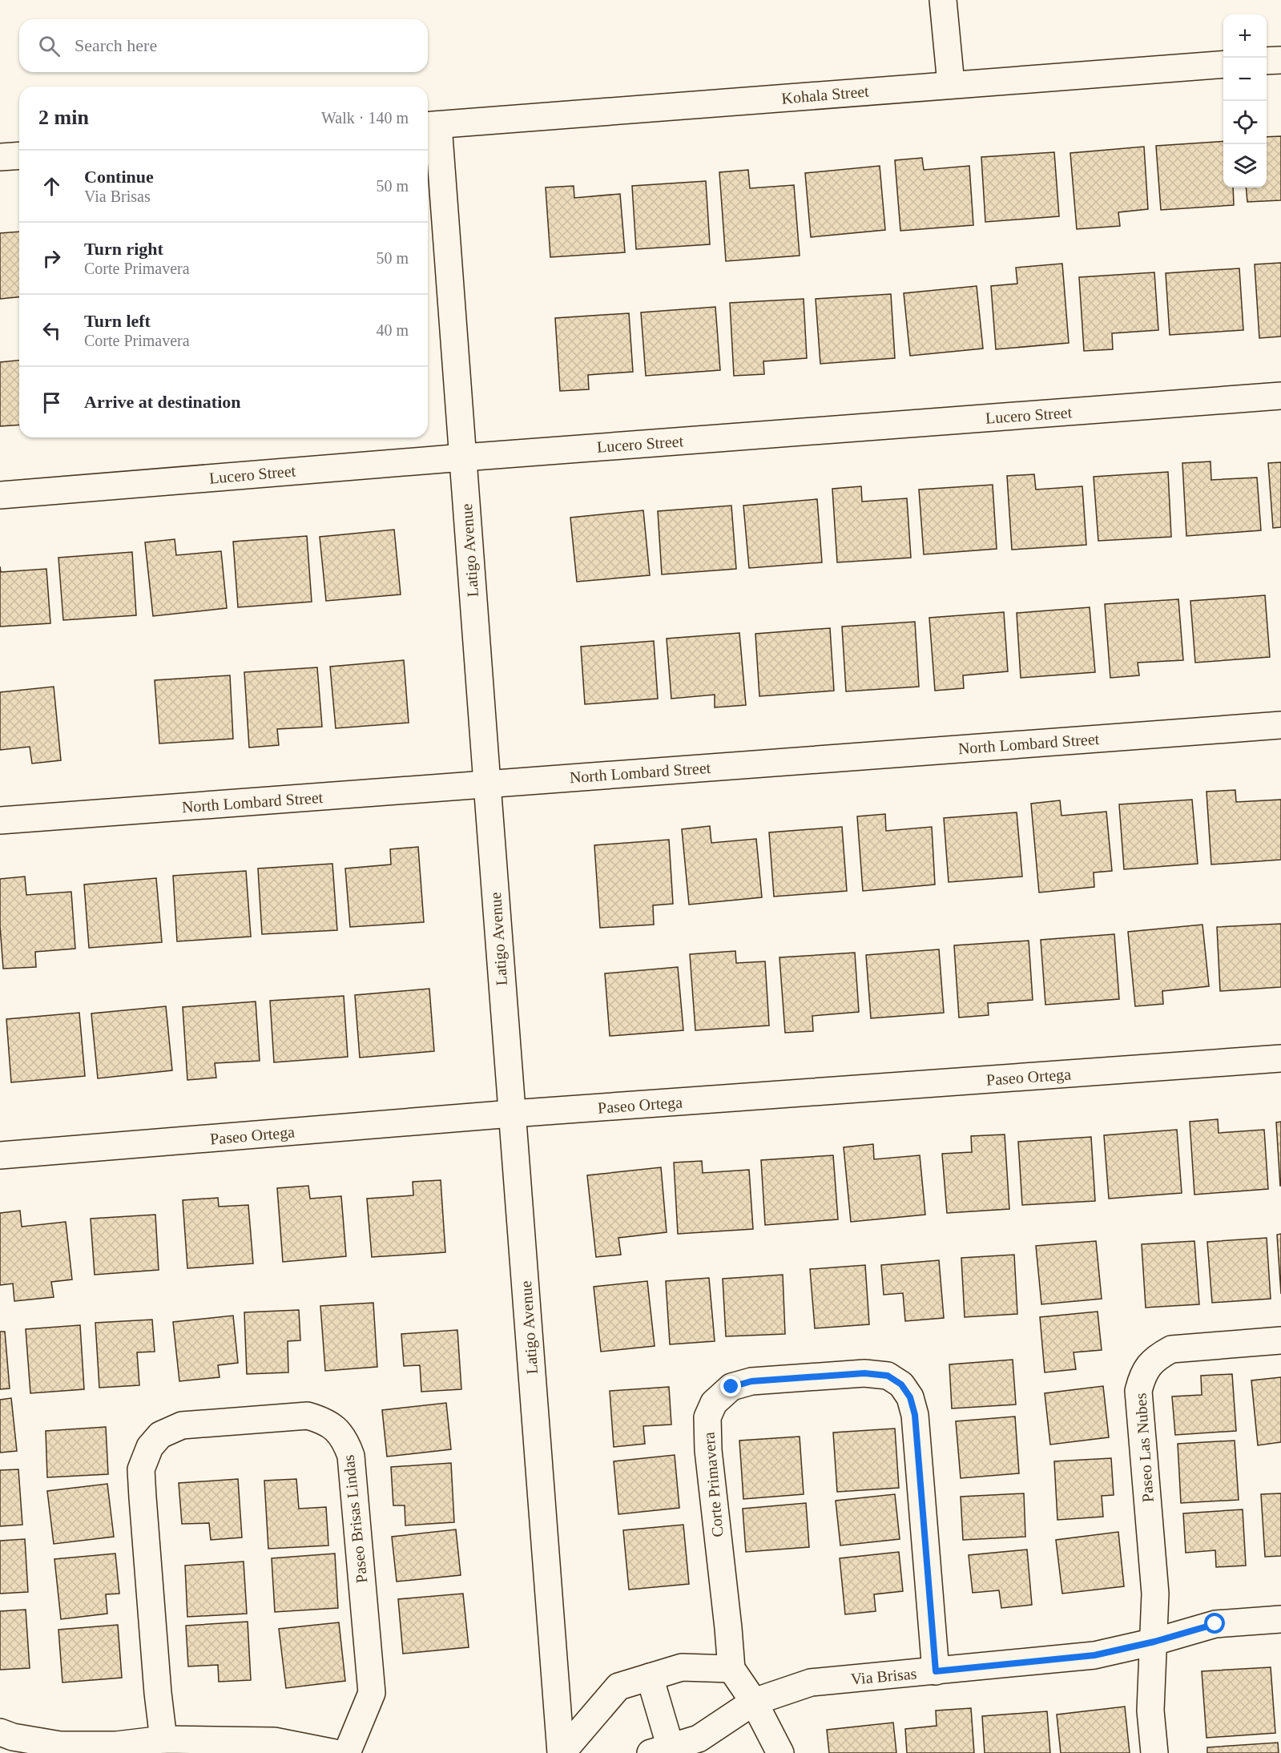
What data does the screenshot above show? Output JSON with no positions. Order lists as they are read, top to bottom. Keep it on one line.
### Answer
{"streets":{"street":["Kohala Street","Lucero Street","Latigo Avenue","North Lombard Street","Paseo Ortega","Paseo Las Nubes","Corte Primavera","Paseo Brisas Lindas","Via Brisas"]},"crossings":[["Kohala Street","Latigo Avenue"],["Lucero Street","Latigo Avenue"],["Latigo Avenue","North Lombard Street"],["Latigo Avenue","Paseo Ortega"],["Paseo Las Nubes","Via Brisas"],["Corte Primavera","Via Brisas"]],"page":{"map_buttons":["+","−"],"search":"Search here","heading":["2 min","Walk · 140 m"],"list":[["Continue","Via Brisas","50 m"],["Turn right","Corte Primavera","50 m"],["Turn left","Corte Primavera","40 m"],"Arrive at destination"]}}
